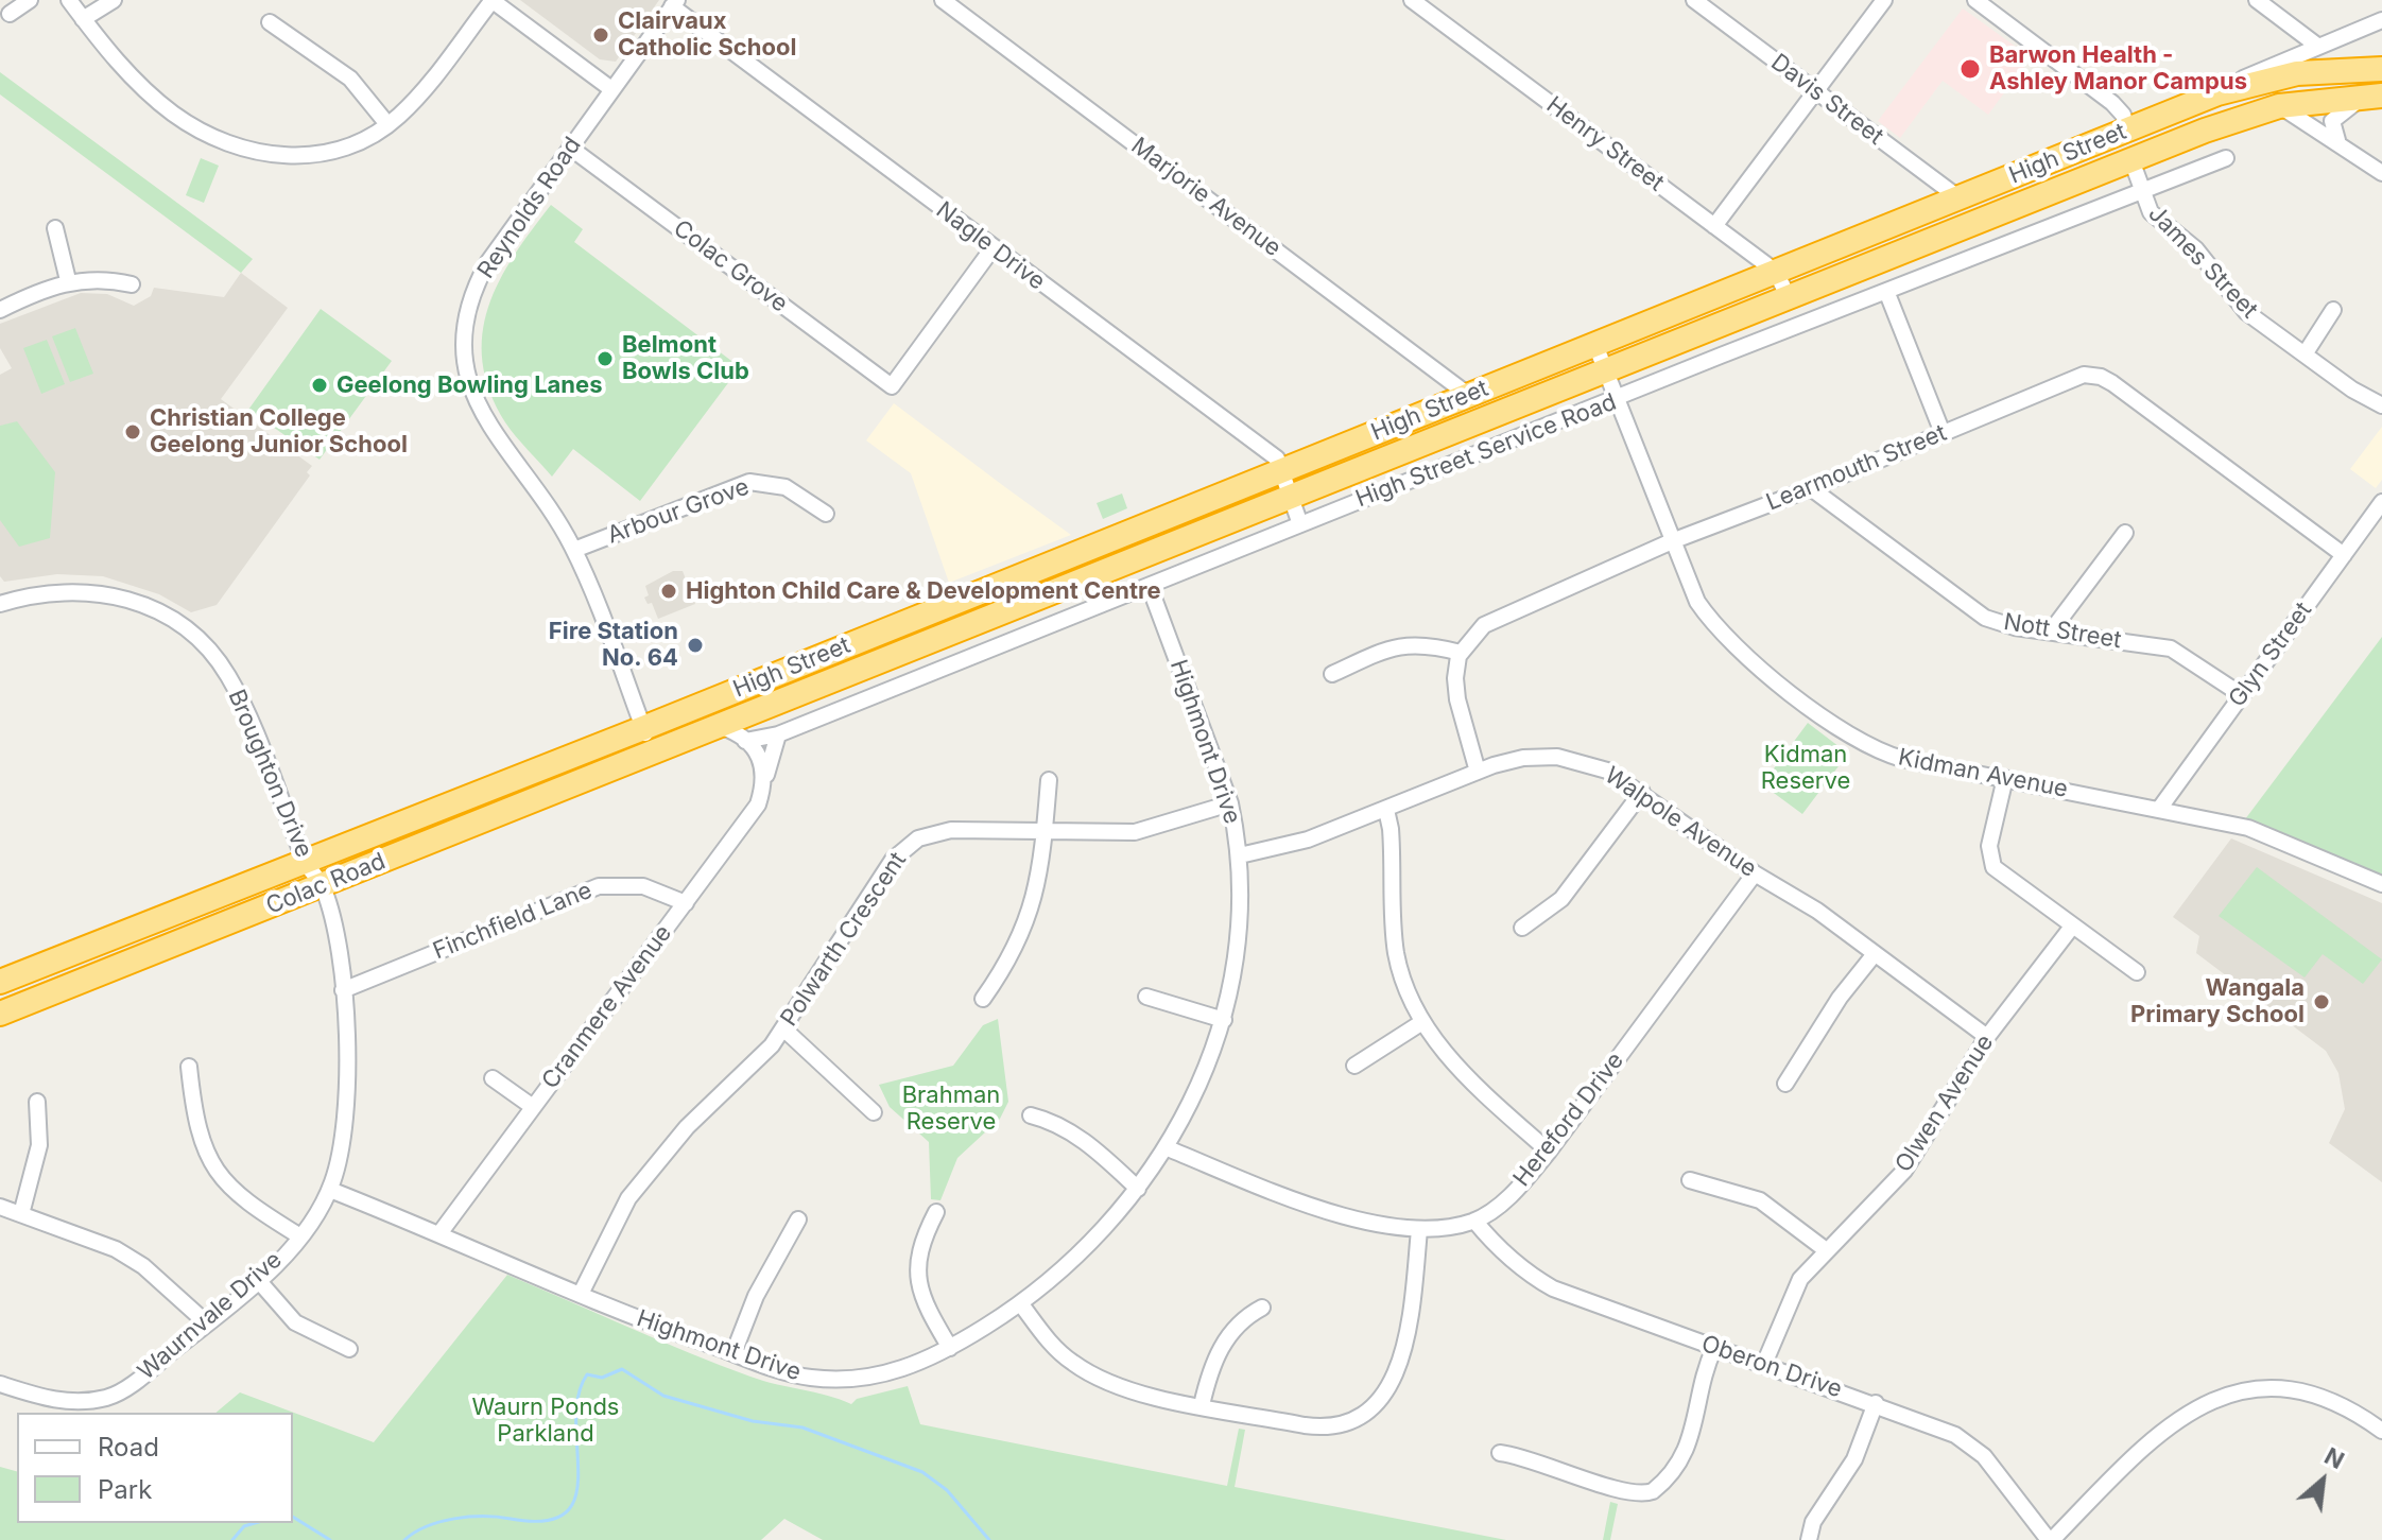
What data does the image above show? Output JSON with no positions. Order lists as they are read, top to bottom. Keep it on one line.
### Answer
{"streets":{"highway":["High Street","Colac Road"],"street":["Davis Street","Henry Street","Marjorie Avenue","Reynolds Road","Nagle Drive","James Street","Colac Grove","High Street Service Road","Learmouth Street","Arbour Grove","Nott Street","Glyn Street","Highmont Drive","Broughton Drive","Kidman Avenue","Walpole Avenue","Finchfield Lane","Polwarth Crescent","Cranmere Avenue","Olwen Avenue","Hereford Drive","Waurnvale Drive","Oberon Drive"]},"crossings":[["Davis Street","High Street"],["Henry Street","High Street"],["High Street","Marjorie Avenue"],["High Street","Reynolds Road"],["High Street","Nagle Drive"],["High Street","James Street"],["High Street","Kidman Avenue"],["High Street","Colac Road"],["Reynolds Road","Nagle Drive"],["Reynolds Road","Colac Grove"],["Reynolds Road","Arbour Grove"],["Reynolds Road","Colac Road"],["Nagle Drive","Colac Grove"],["James Street","High Street Service Road"],["High Street Service Road","Highmont Drive"],["High Street Service Road","Kidman Avenue"],["High Street Service Road","Cranmere Avenue"],["Learmouth Street","Nott Street"],["Learmouth Street","Glyn Street"],["Learmouth Street","Kidman Avenue"],["Nott Street","Glyn Street"],["Glyn Street","Kidman Avenue"],["Highmont Drive","Walpole Avenue"],["Highmont Drive","Polwarth Crescent"],["Highmont Drive","Cranmere Avenue"],["Highmont Drive","Hereford Drive"],["Highmont Drive","Waurnvale Drive"],["Broughton Drive","Colac Road"],["Broughton Drive","Waurnvale Drive"],["Walpole Avenue","Olwen Avenue"],["Walpole Avenue","Hereford Drive"],["Colac Road","Waurnvale Drive"],["Finchfield Lane","Cranmere Avenue"],["Finchfield Lane","Waurnvale Drive"],["Olwen Avenue","Oberon Drive"],["Hereford Drive","Oberon Drive"]],"parks":["Kidman Reserve","Brahman Reserve","Waurn Ponds Parkland"],"places":["Clairvaux Catholic School","Barwon Health - Ashley Manor Campus","Belmont Bowls Club","Geelong Bowling Lanes","Christian College Geelong Junior School","Highton Child Care & Development Centre","Fire Station No. 64","Wangala Primary School"],"legend":["Road","Park"],"north":"top right"}
